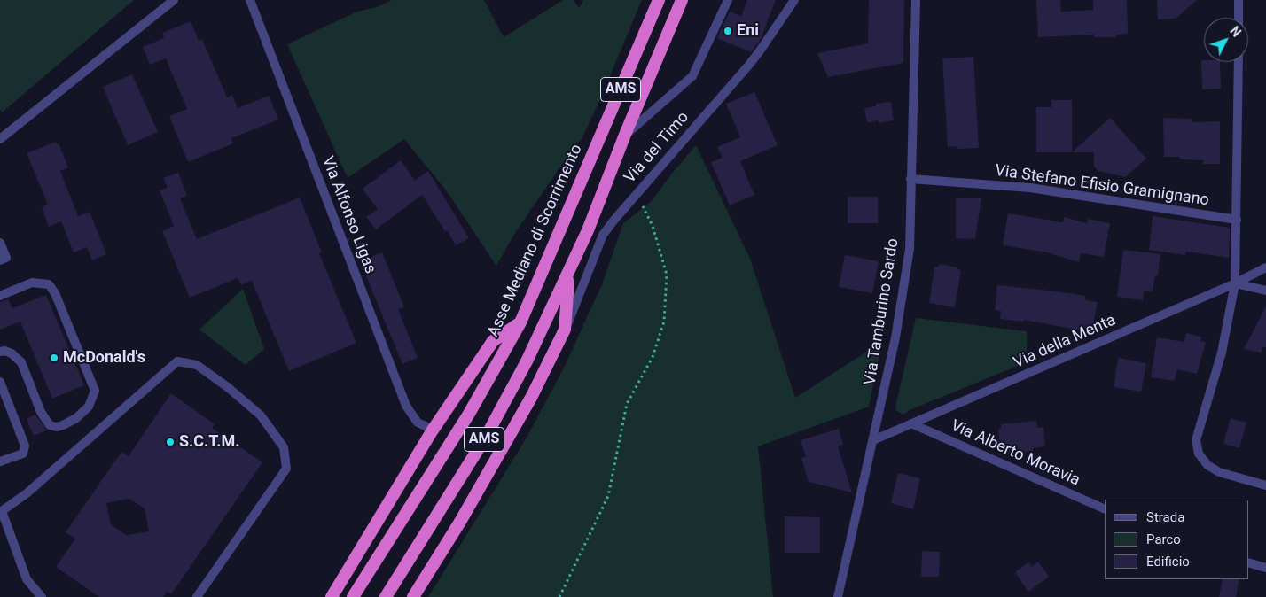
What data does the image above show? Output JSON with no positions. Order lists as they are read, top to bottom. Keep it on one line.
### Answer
{"streets":{"highway":["AMS","Asse Mediano di Scorrimento"],"street":["Via del Timo","Via Stefano Efisio Gramignano","Via Alfonso Ligas","Via Tamburino Sardo","Via della Menta","Via Alberto Moravia"]},"crossings":[["Via Stefano Efisio Gramignano","Via Tamburino Sardo"],["Via Tamburino Sardo","Via della Menta"],["Via della Menta","Via Alberto Moravia"]],"places":["Eni","McDonald's","S.C.T.M."],"legend":["Strada","Parco","Edificio"],"north":"top right"}
